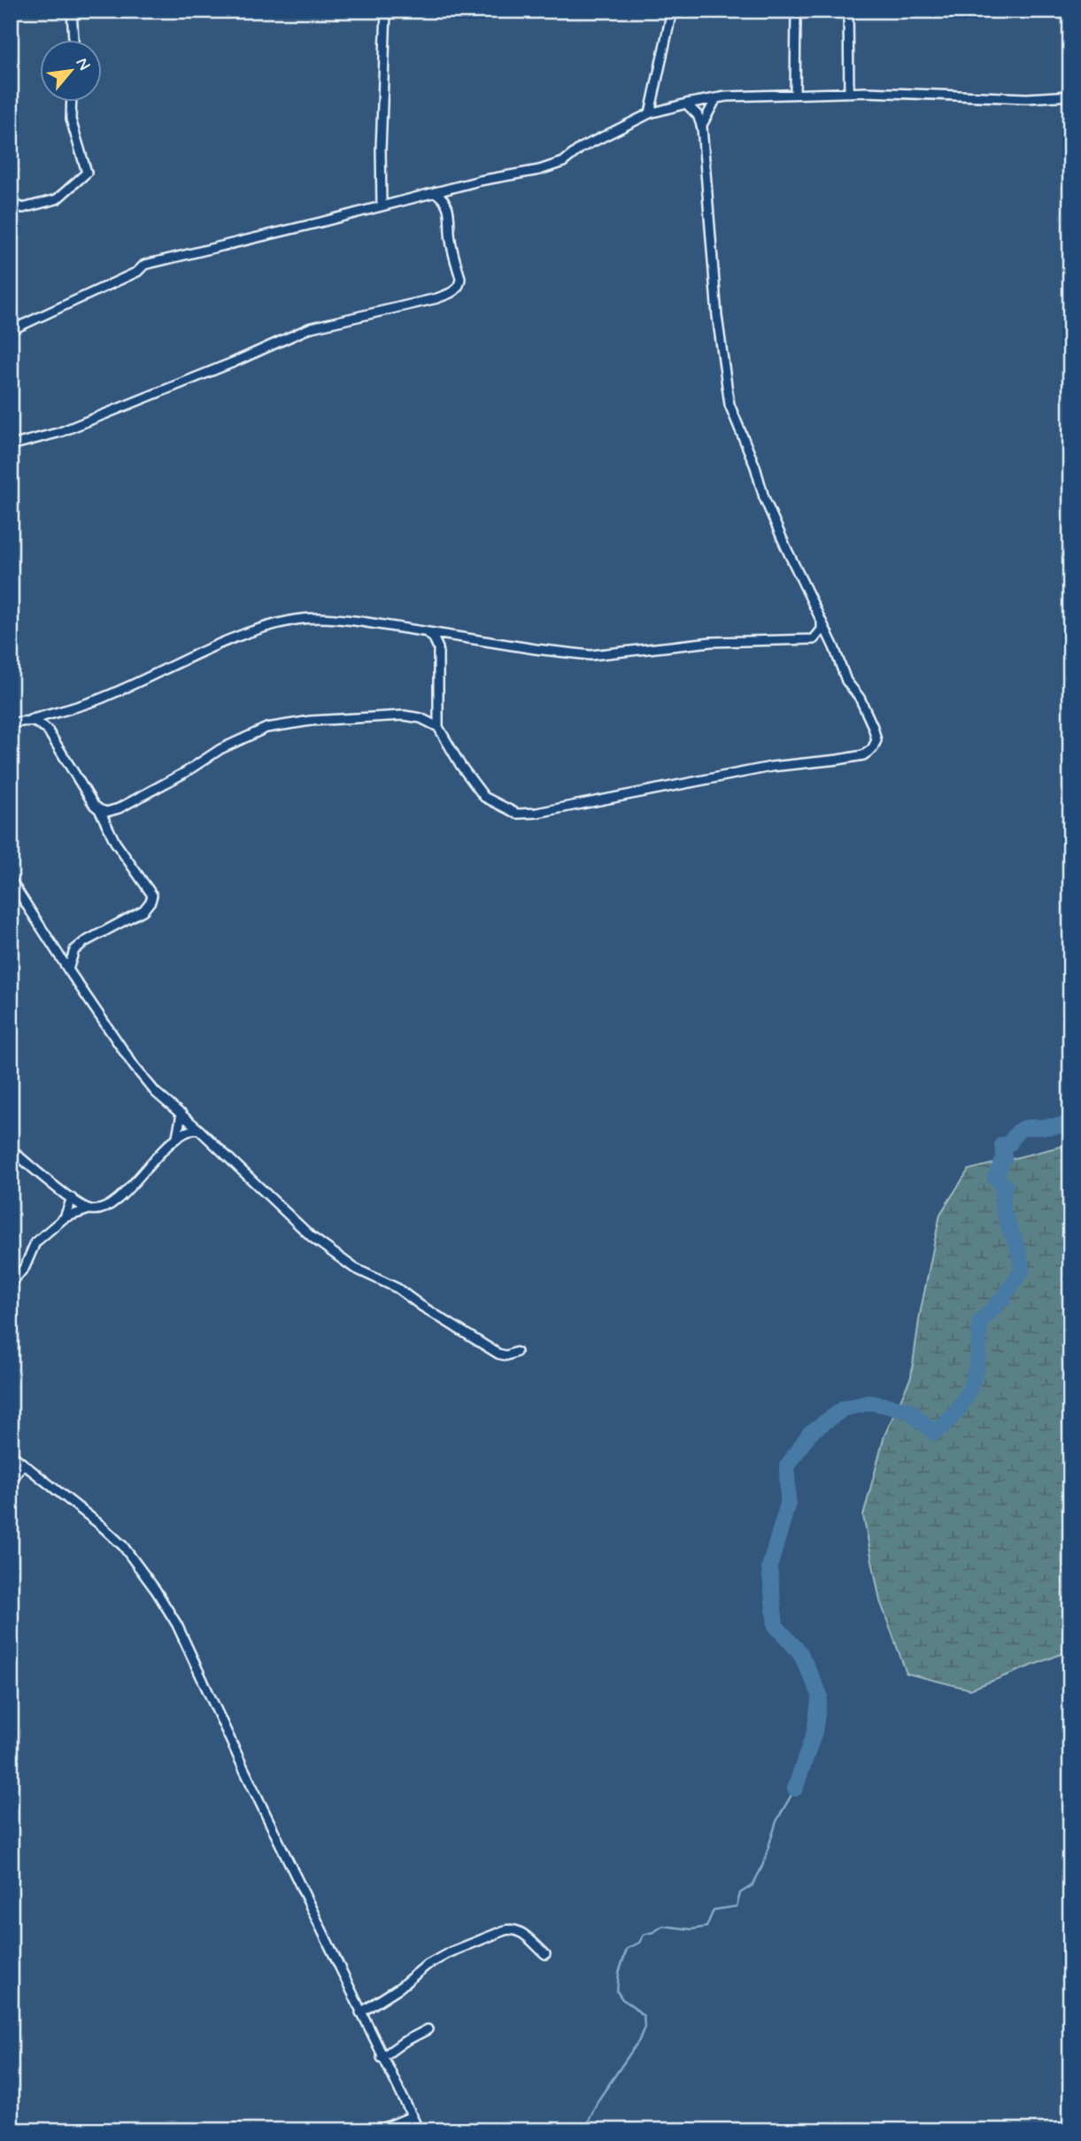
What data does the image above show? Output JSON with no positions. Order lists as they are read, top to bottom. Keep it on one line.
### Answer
{"north":"top right"}
